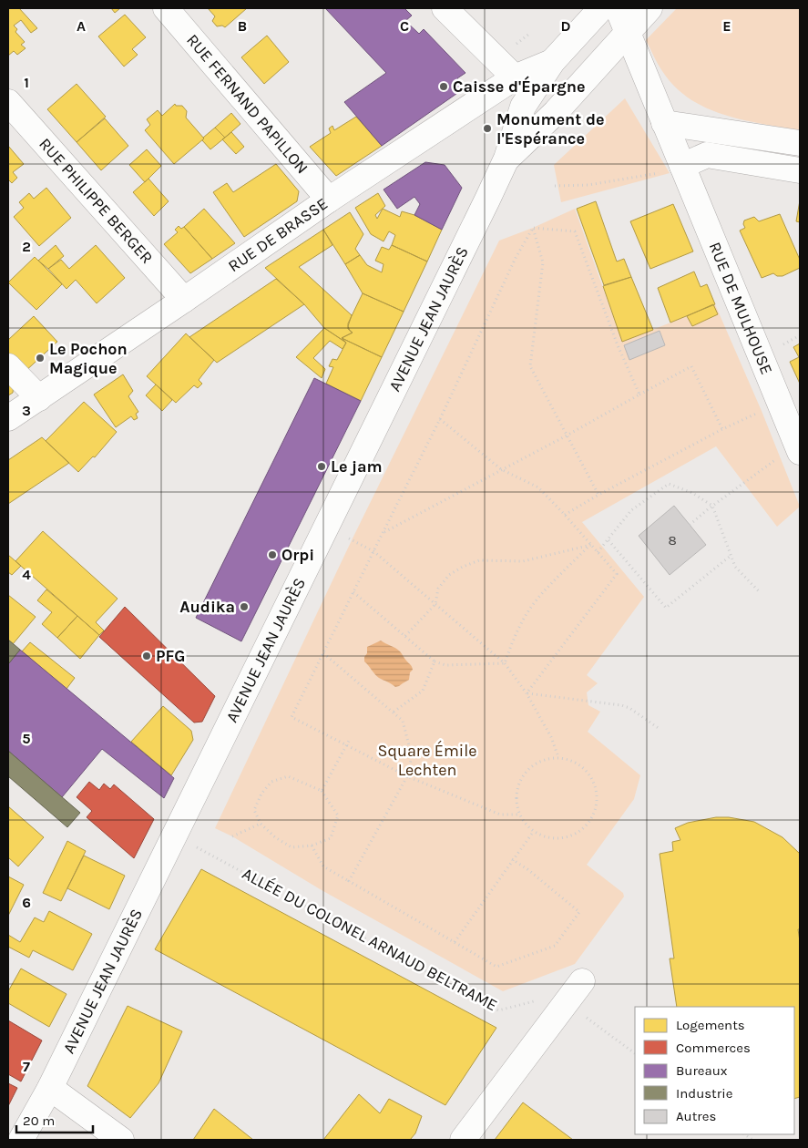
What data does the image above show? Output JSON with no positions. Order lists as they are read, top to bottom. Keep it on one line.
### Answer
{"streets":{"street":["RUE FERNAND PAPILLON","RUE PHILIPPE BERGER","RUE DE BRASSE","RUE DE MULHOUSE","AVENUE JEAN JAURÈS"],"path":["ALLÉE DU COLONEL ARNAUD BELTRAME"]},"crossings":[["RUE FERNAND PAPILLON","RUE DE BRASSE"],["RUE PHILIPPE BERGER","RUE DE BRASSE"],["AVENUE JEAN JAURÈS","ALLÉE DU COLONEL ARNAUD BELTRAME"]],"parks":["Square Émile Lechten"],"places":["Caisse d'Épargne","Monument de l'Espérance","Le Pochon Magique","Le jam","Orpi","Audika","PFG"],"house_numbers":["8"],"legend":["Logements","Commerces","Bureaux","Industrie","Autres"],"scale_bar":"20 m","grid":{"columns":["A","B","C","D","E"],"rows":["1","2","3","4","5","6","7"]}}
